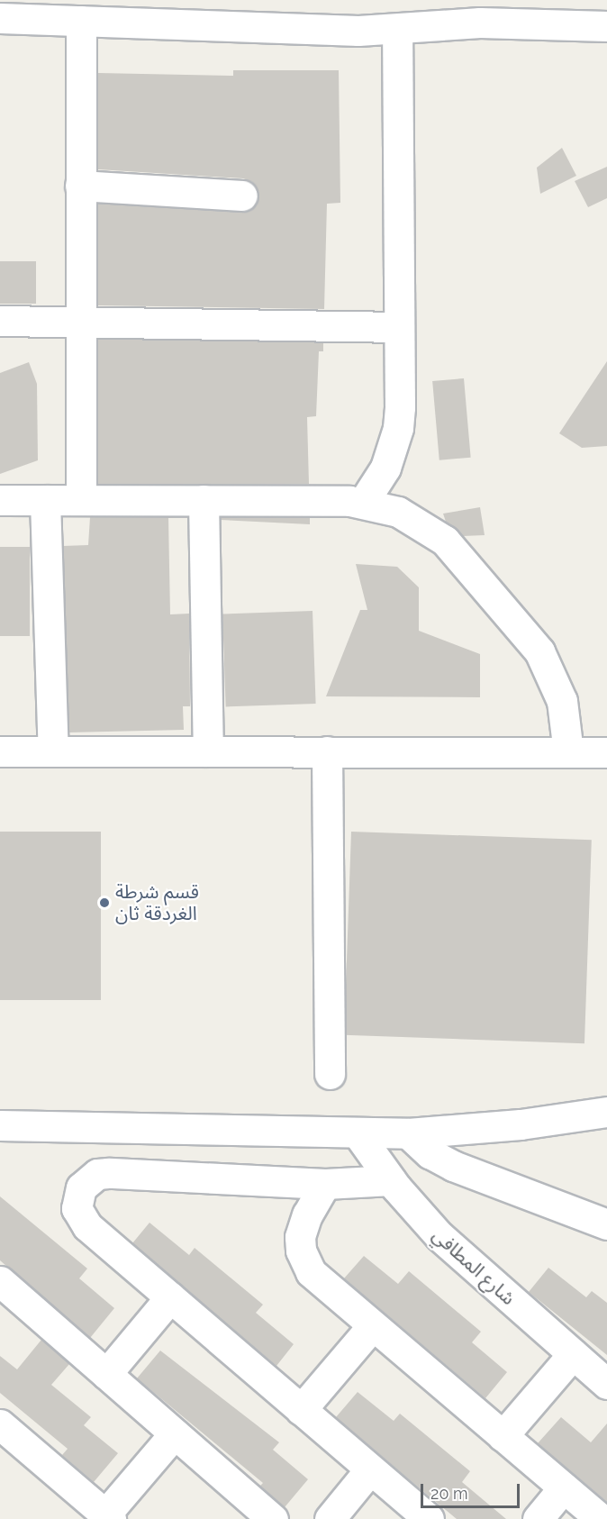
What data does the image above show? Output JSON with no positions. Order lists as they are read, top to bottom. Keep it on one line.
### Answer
{"streets":{"street":["شارع المطافي"]},"places":["قسم شرطة الغردقة ثان"],"scale_bar":"20 m"}
